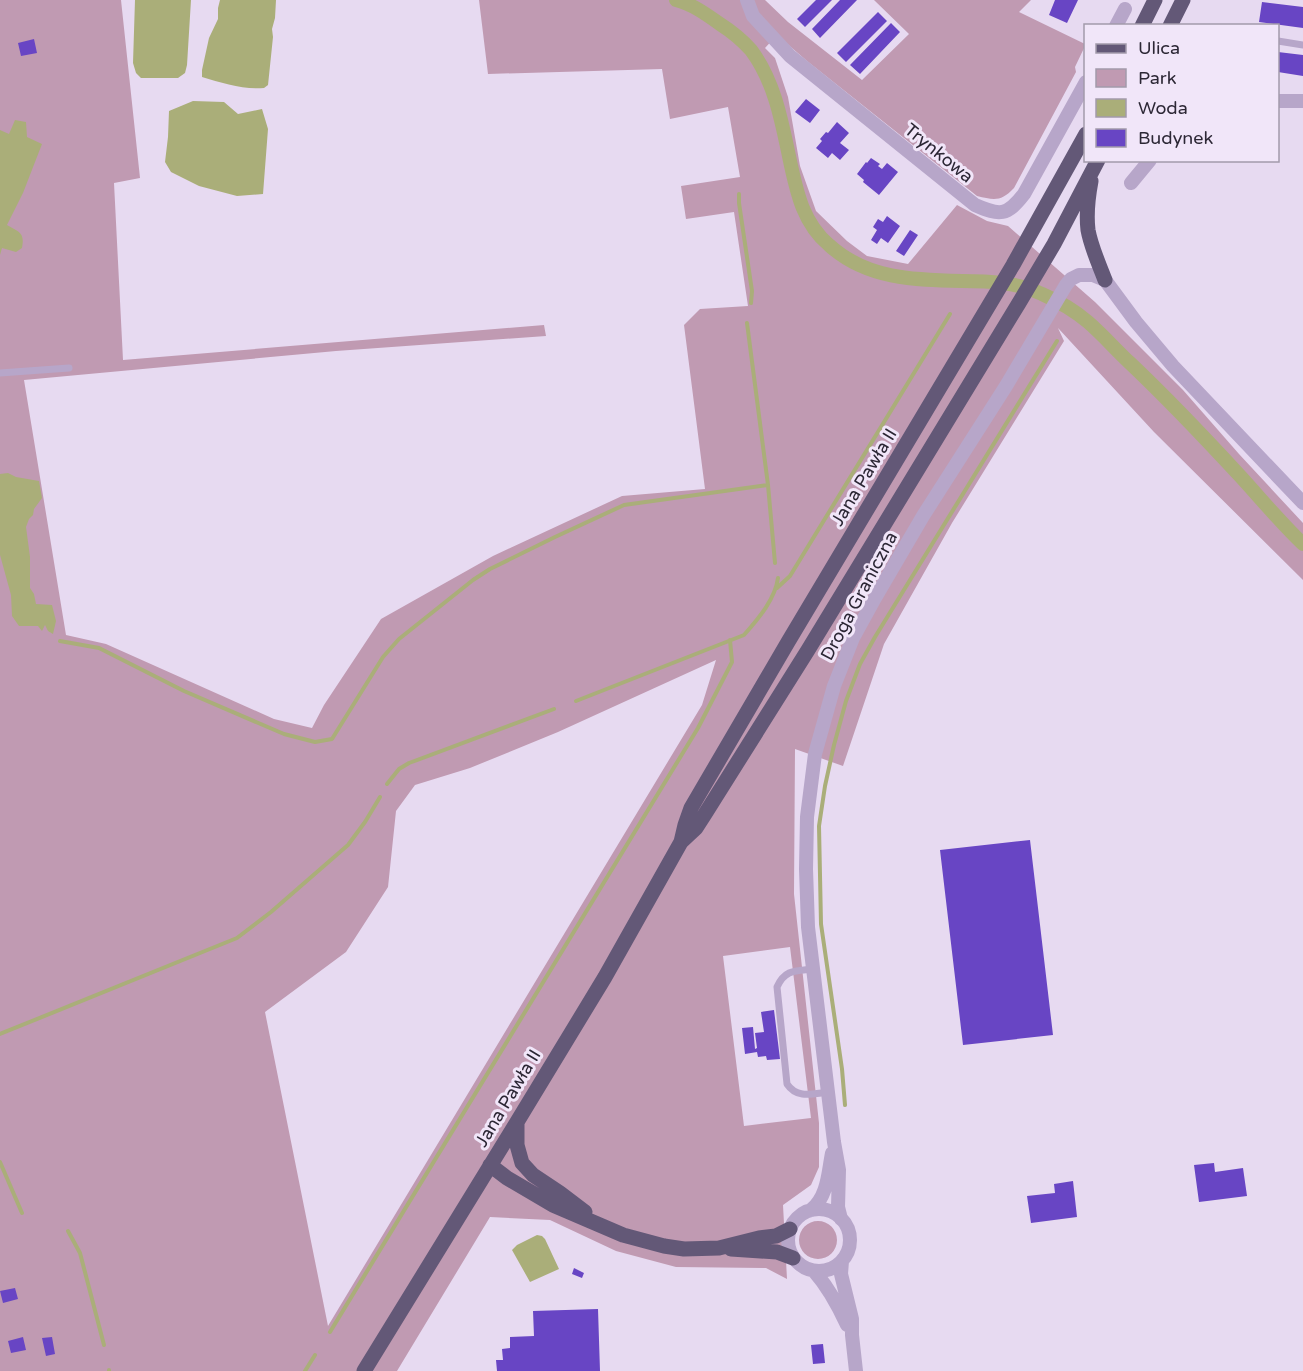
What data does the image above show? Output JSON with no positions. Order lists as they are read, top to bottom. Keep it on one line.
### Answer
{"streets":{"main road":["Jana Pawła II"],"street":["Trynkowa","Droga Graniczna"]},"legend":["Ulica","Park","Woda","Budynek"]}
